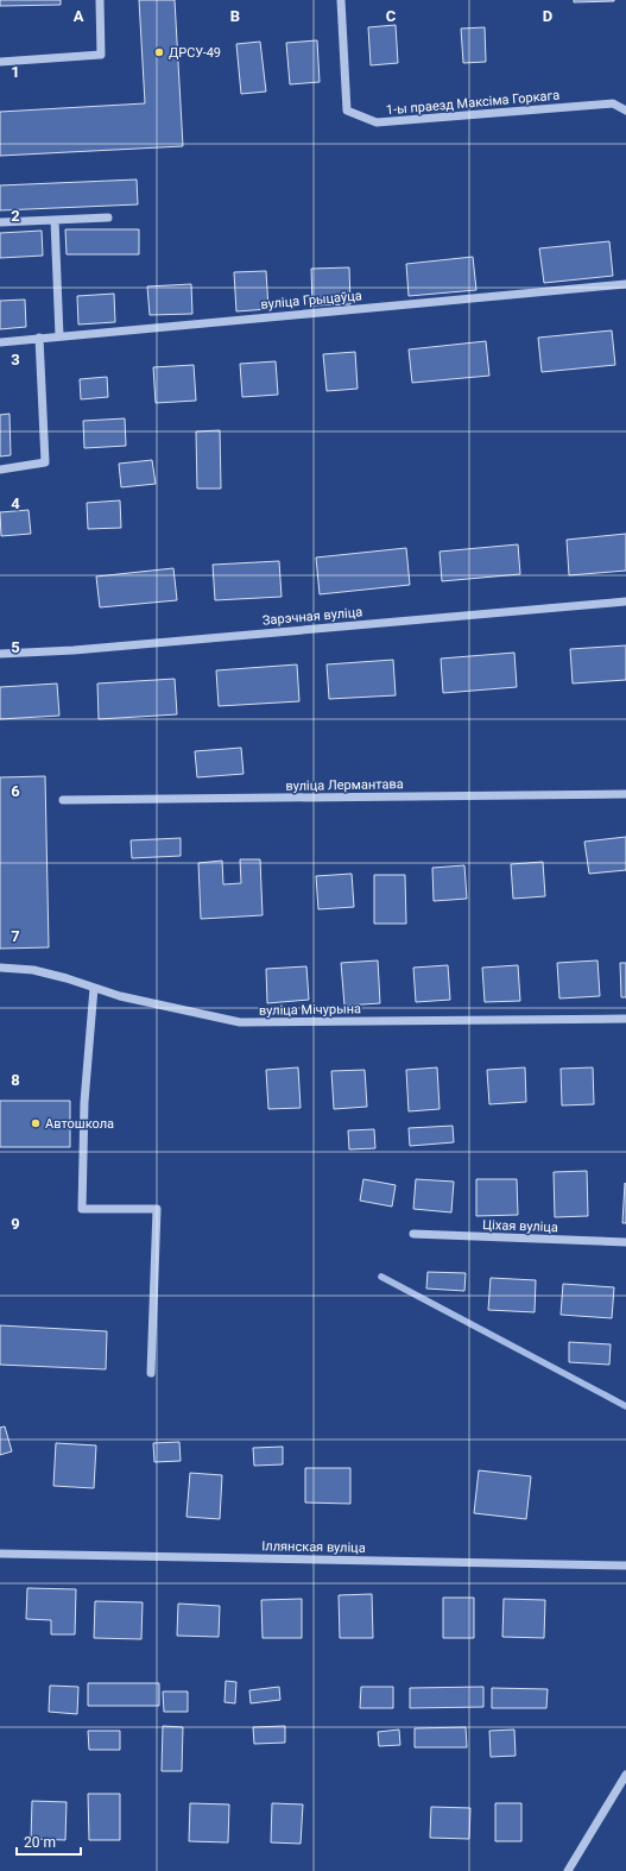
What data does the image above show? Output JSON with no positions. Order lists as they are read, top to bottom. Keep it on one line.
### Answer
{"streets":{"street":["1-ы праезд Максіма Горкага","вуліца Грыцаўца","Зарэчная вуліца","вуліца Лермантава","вуліца Мічурына","Ціхая вуліца","Іллянская вуліца"]},"places":["ДРСУ-49","Автошкола"],"scale_bar":"20 m","grid":{"columns":["A","B","C","D"],"rows":["1","2","3","4","5","6","7","8","9"]}}
